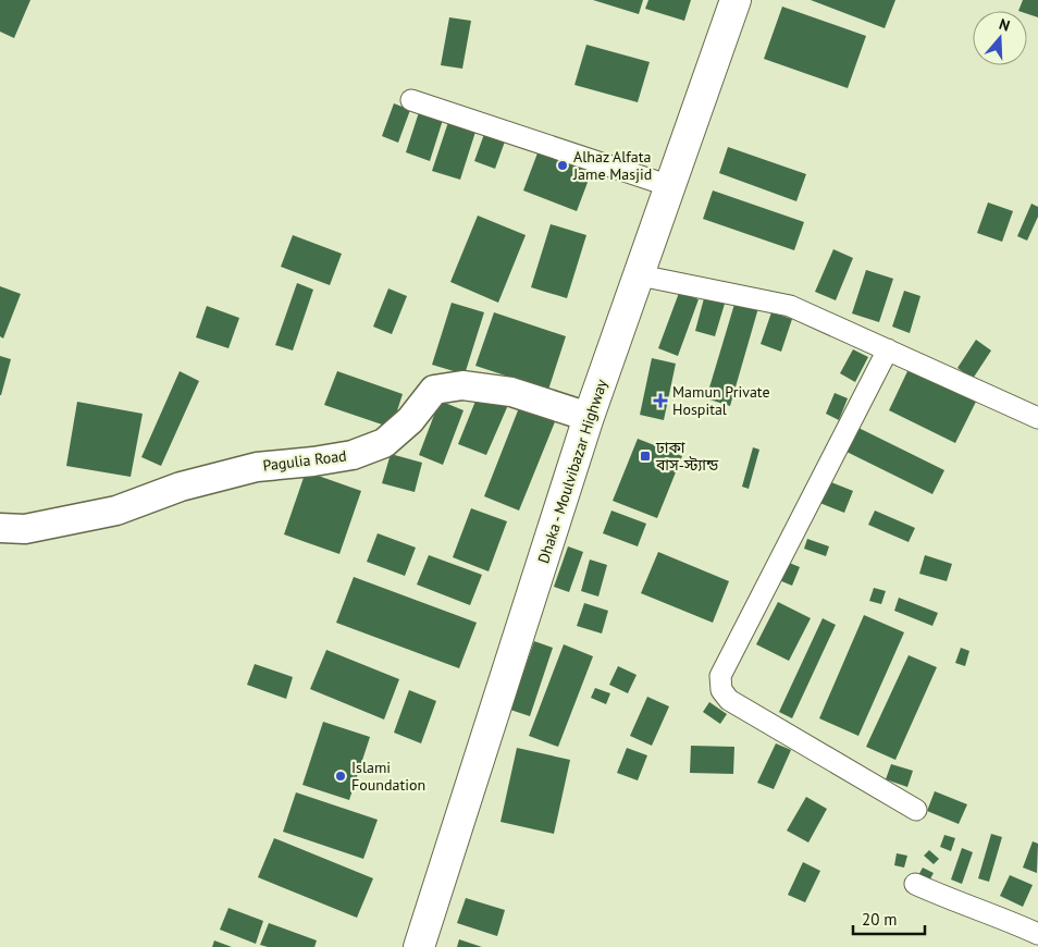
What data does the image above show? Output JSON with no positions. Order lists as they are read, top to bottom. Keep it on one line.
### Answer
{"streets":{"highway":["Dhaka - Moulvibazar Highway"],"street":["Pagulia Road"]},"crossings":[["Pagulia Road","Dhaka - Moulvibazar Highway"]],"places":{"other":["Alhaz Alfata Jame Masjid","Islami Foundation"],"health":["Mamun Private Hospital"],"transit":["ঢাকা বাস-স্ট্যান্ড"]},"scale_bar":"20 m","north":"top"}
